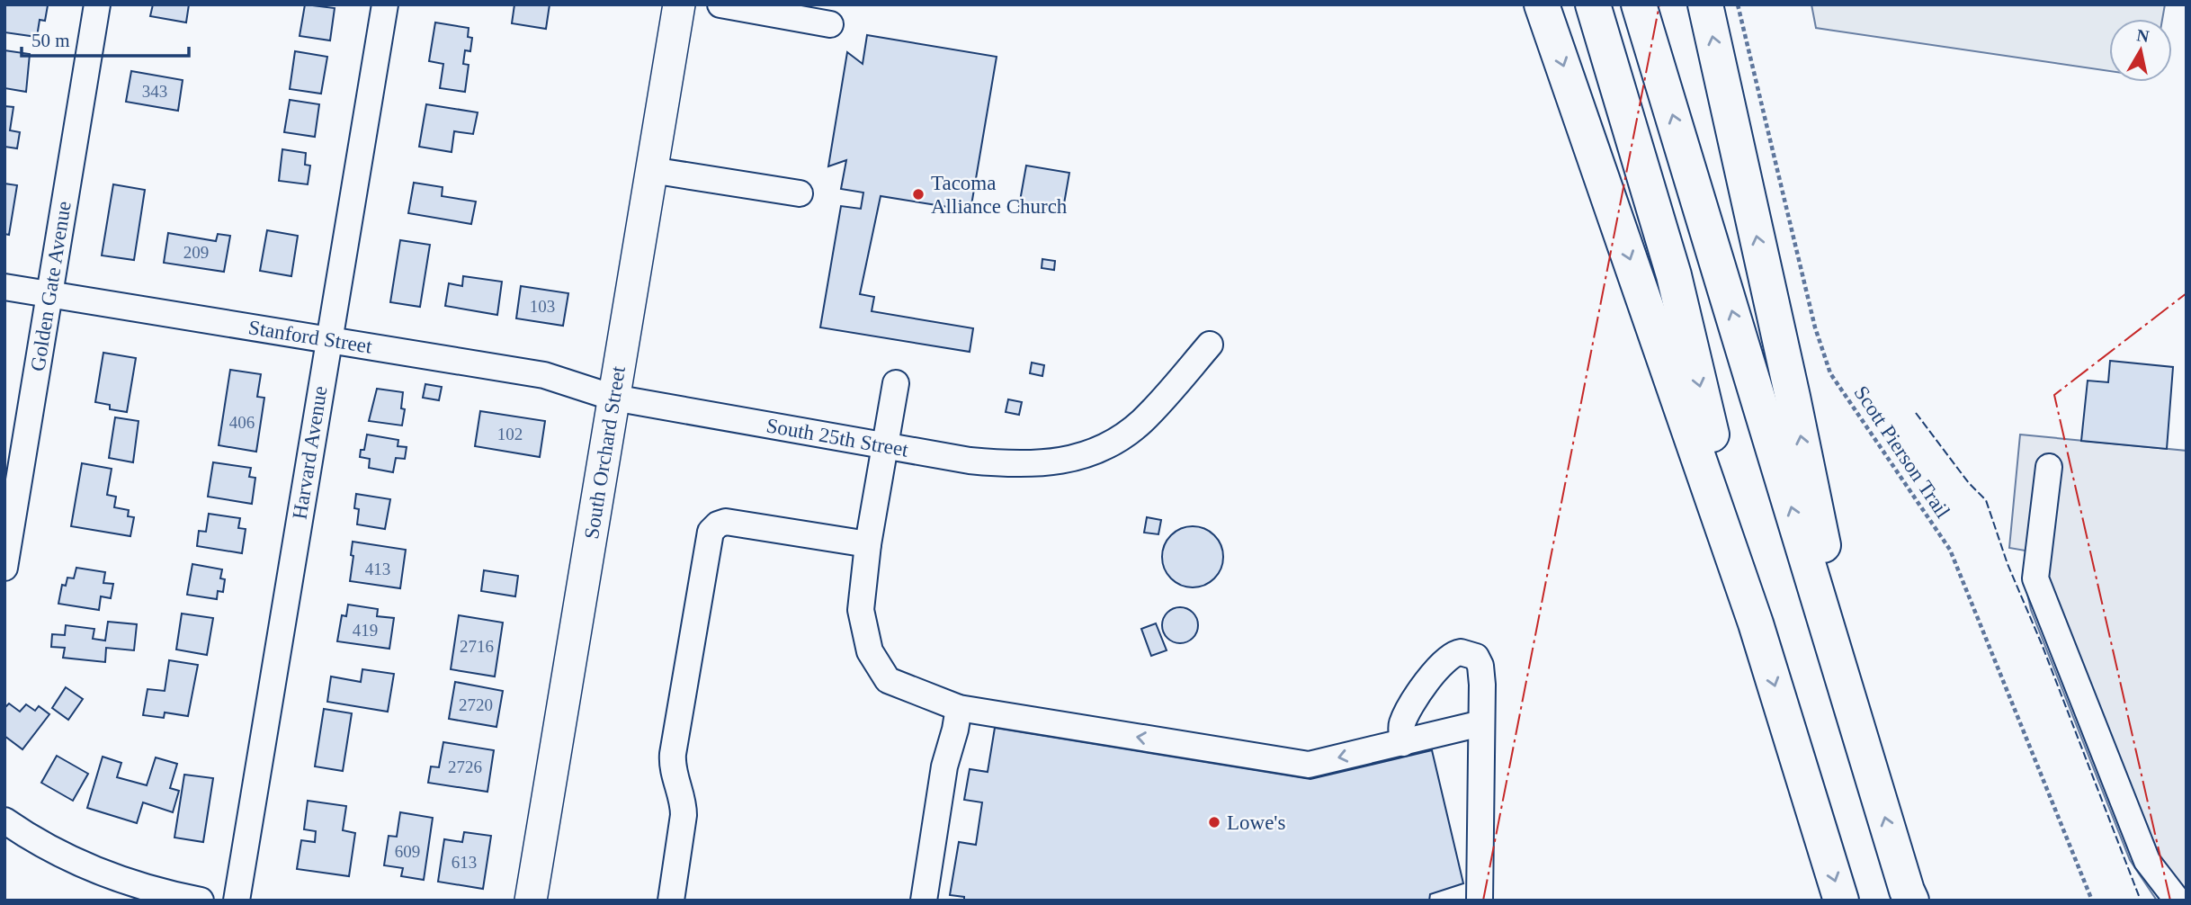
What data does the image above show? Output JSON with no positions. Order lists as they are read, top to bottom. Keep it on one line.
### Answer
{"streets":{"main road":["South Orchard Street"],"street":["Golden Gate Avenue","Stanford Street","South 25th Street","Harvard Avenue"],"path":["Scott Pierson Trail"]},"crossings":[["Golden Gate Avenue","Stanford Street"],["Stanford Street","South 25th Street"],["Stanford Street","Harvard Avenue"],["Stanford Street","South Orchard Street"],["South 25th Street","South Orchard Street"]],"places":["Tacoma Alliance Church","Lowe's"],"house_numbers":["343","209","103","406","102","413","419","2716","2720","2726","609","613"],"scale_bar":"50 m","north":"top"}
